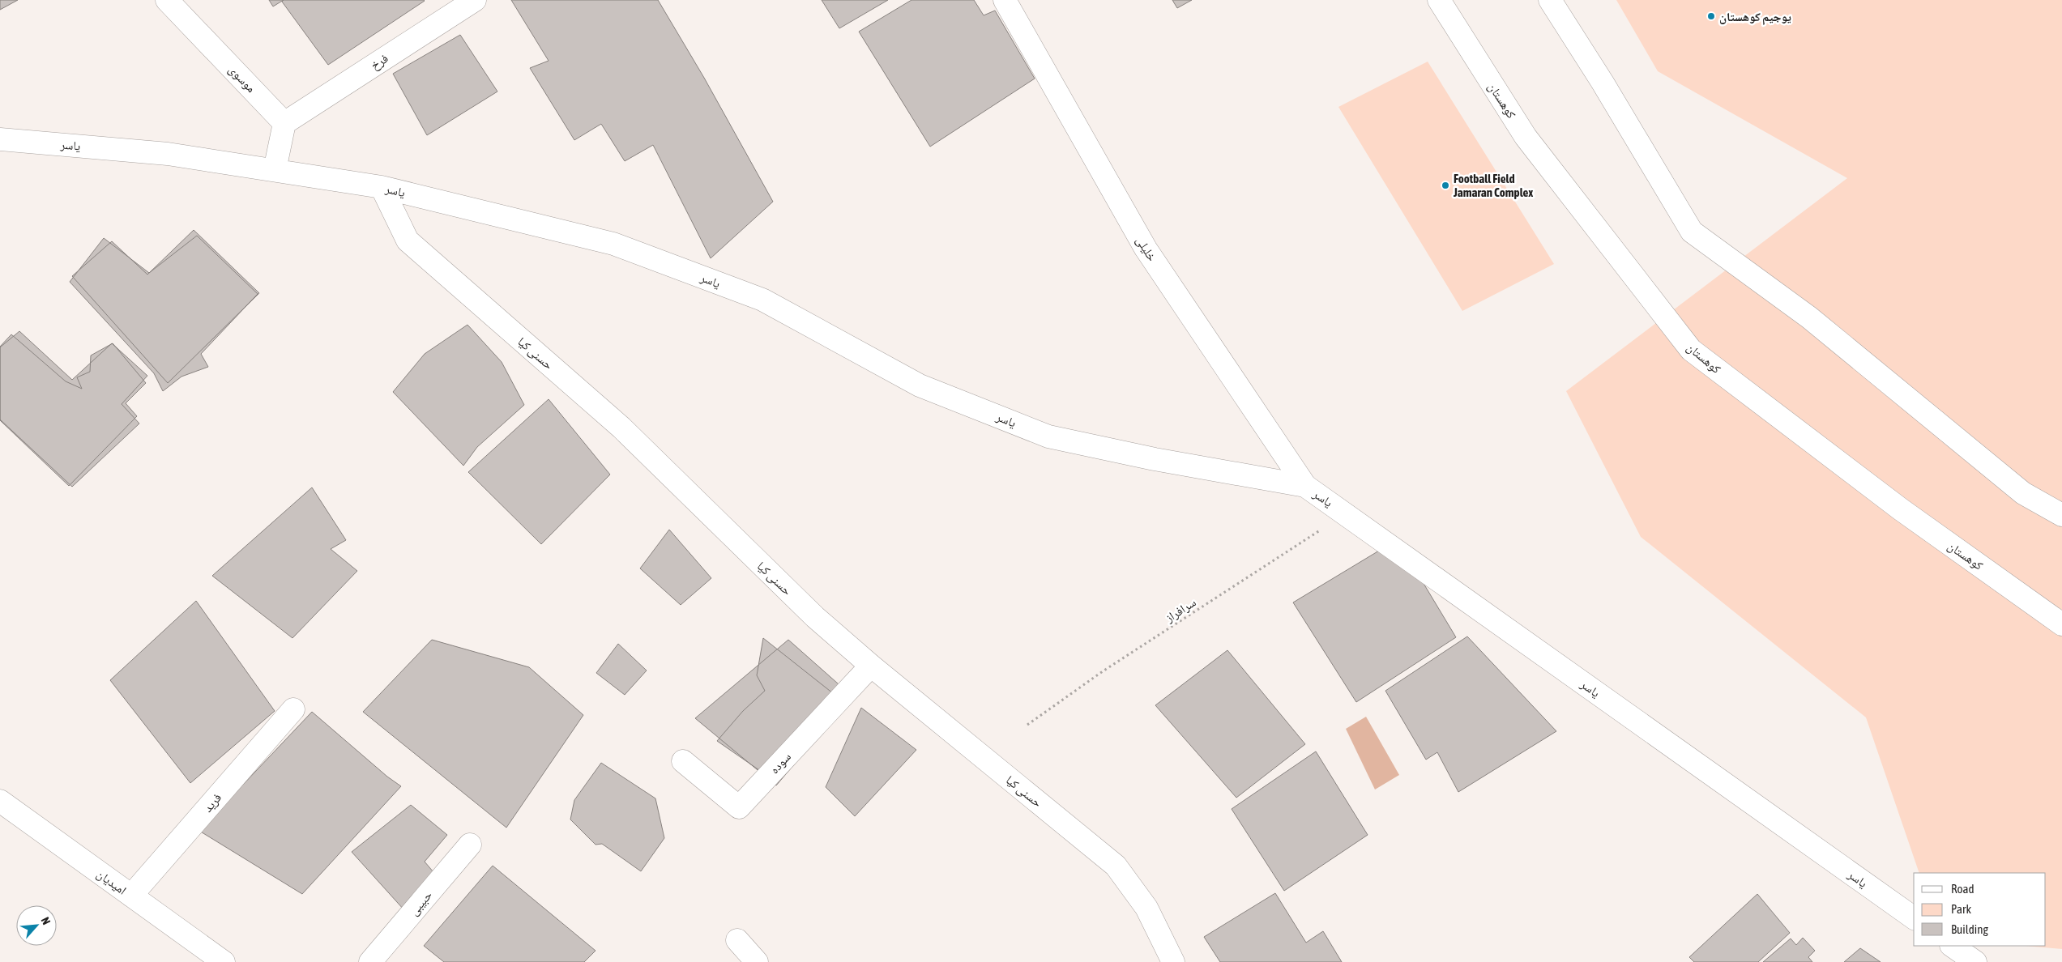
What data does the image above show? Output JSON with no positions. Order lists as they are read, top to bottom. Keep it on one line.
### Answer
{"streets":{"street":["فرخ","موسوی","کوهستان","یاسر","خلیلی","حسنی کیا","سوده","فرید","امیدیان","حبیبی"],"path":["سرافراز"]},"crossings":[["فرخ","موسوی"],["یاسر","خلیلی"],["یاسر","حسنی کیا"],["یاسر","سرافراز"],["حسنی کیا","سوده"],["فرید","امیدیان"]],"places":["یوجیم کوهستان","Football Field Jamaran Complex"],"legend":["Road","Park","Building"],"north":"top right"}
